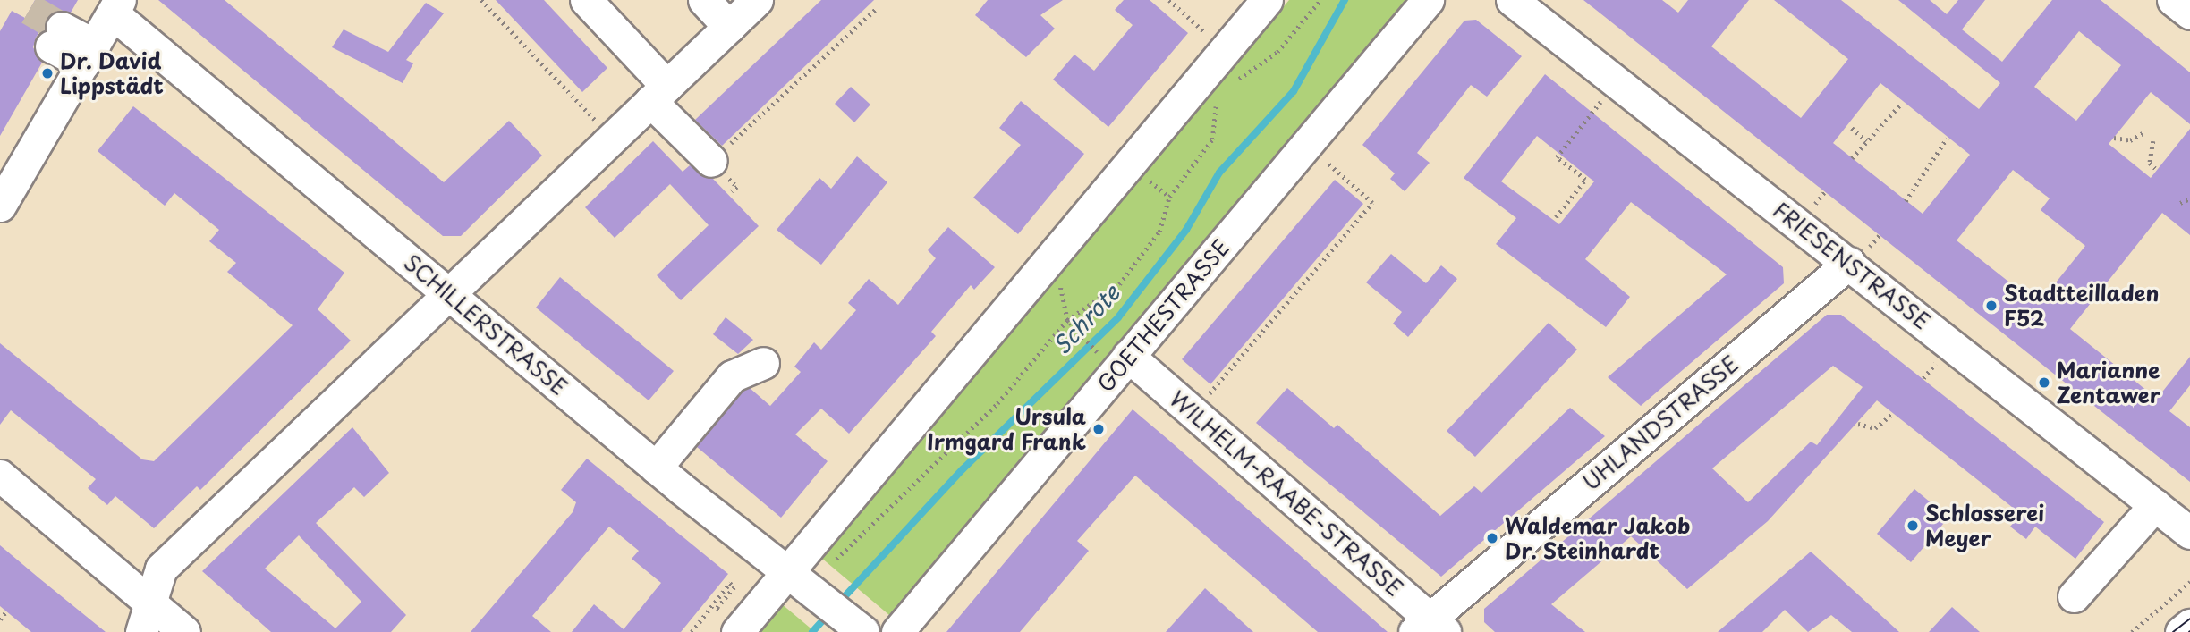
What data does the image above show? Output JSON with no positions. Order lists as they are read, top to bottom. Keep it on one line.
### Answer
{"streets":{"street":["FRIESENSTRASSE","GOETHESTRASSE","SCHILLERSTRASSE","UHLANDSTRASSE","WILHELM-RAABE-STRASSE"]},"crossings":[["FRIESENSTRASSE","UHLANDSTRASSE"],["GOETHESTRASSE","WILHELM-RAABE-STRASSE"],["UHLANDSTRASSE","WILHELM-RAABE-STRASSE"]],"water":["Schrote"],"places":["Dr. David Lippstädt","Stadtteilladen F52","Marianne Zentawer","Ursula Irmgard Frank","Schlosserei Meyer","Waldemar Jakob Dr. Steinhardt"]}
